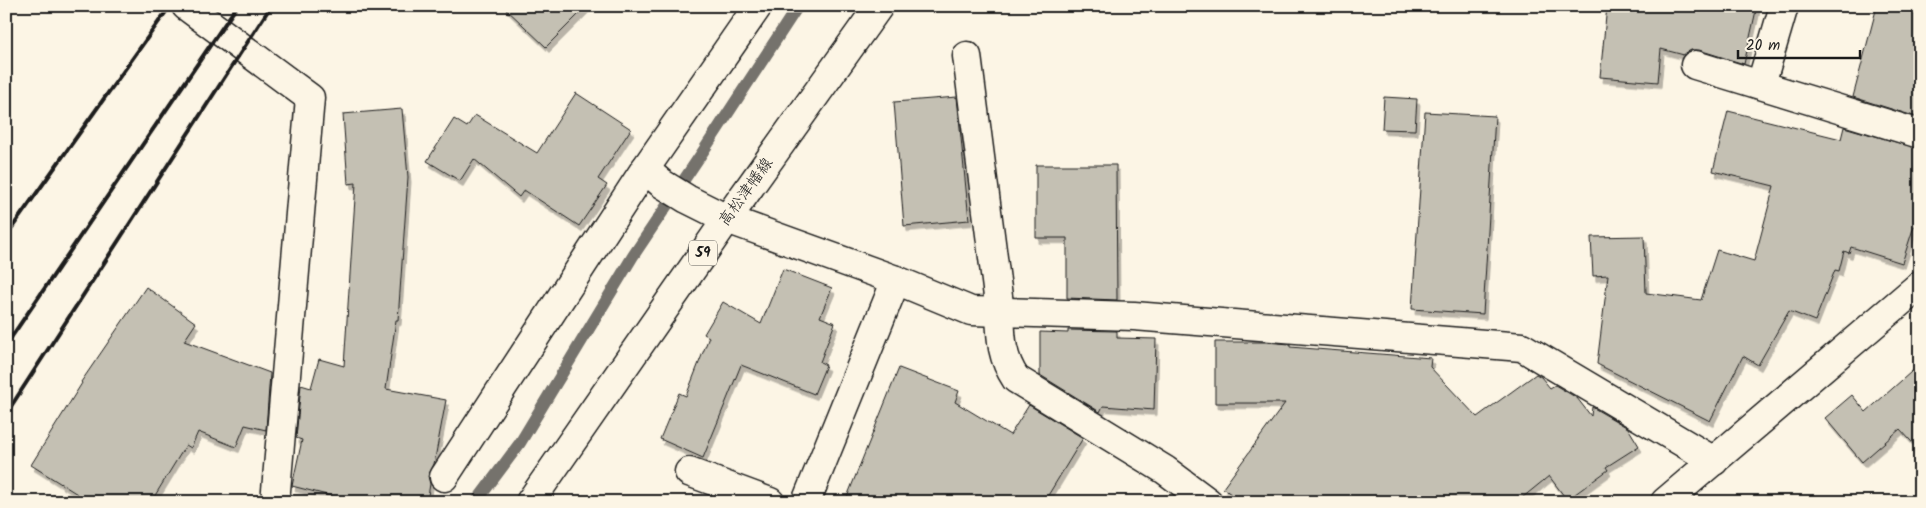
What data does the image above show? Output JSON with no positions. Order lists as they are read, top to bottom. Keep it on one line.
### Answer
{"streets":{"street":["高松津幡線","59"]},"scale_bar":"20 m"}
